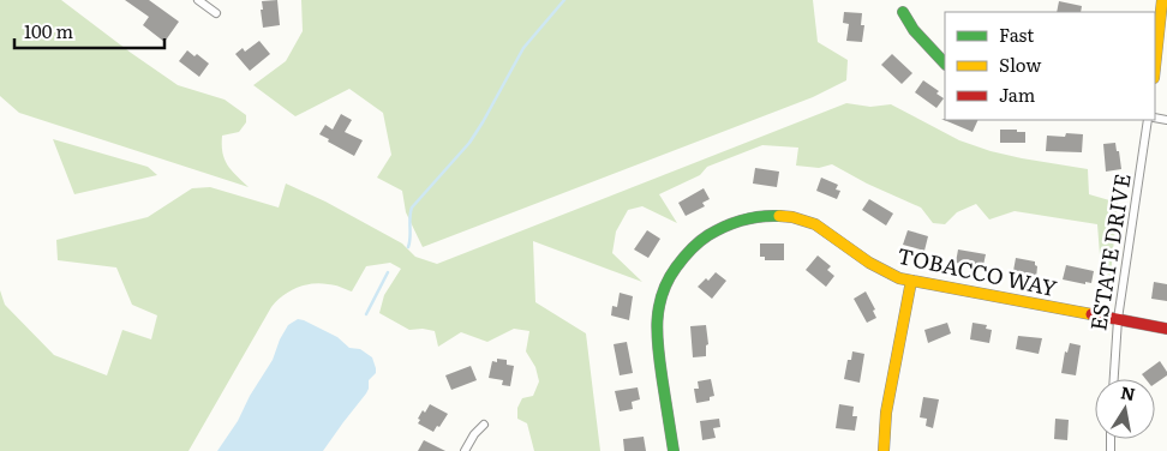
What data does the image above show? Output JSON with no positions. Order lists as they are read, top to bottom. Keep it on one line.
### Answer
{"streets":{"street":["ESTATE DRIVE","TOBACCO WAY"]},"crossings":[["ESTATE DRIVE","TOBACCO WAY"]],"legend":["Fast","Slow","Jam"],"scale_bar":"100 m","north":"top"}
